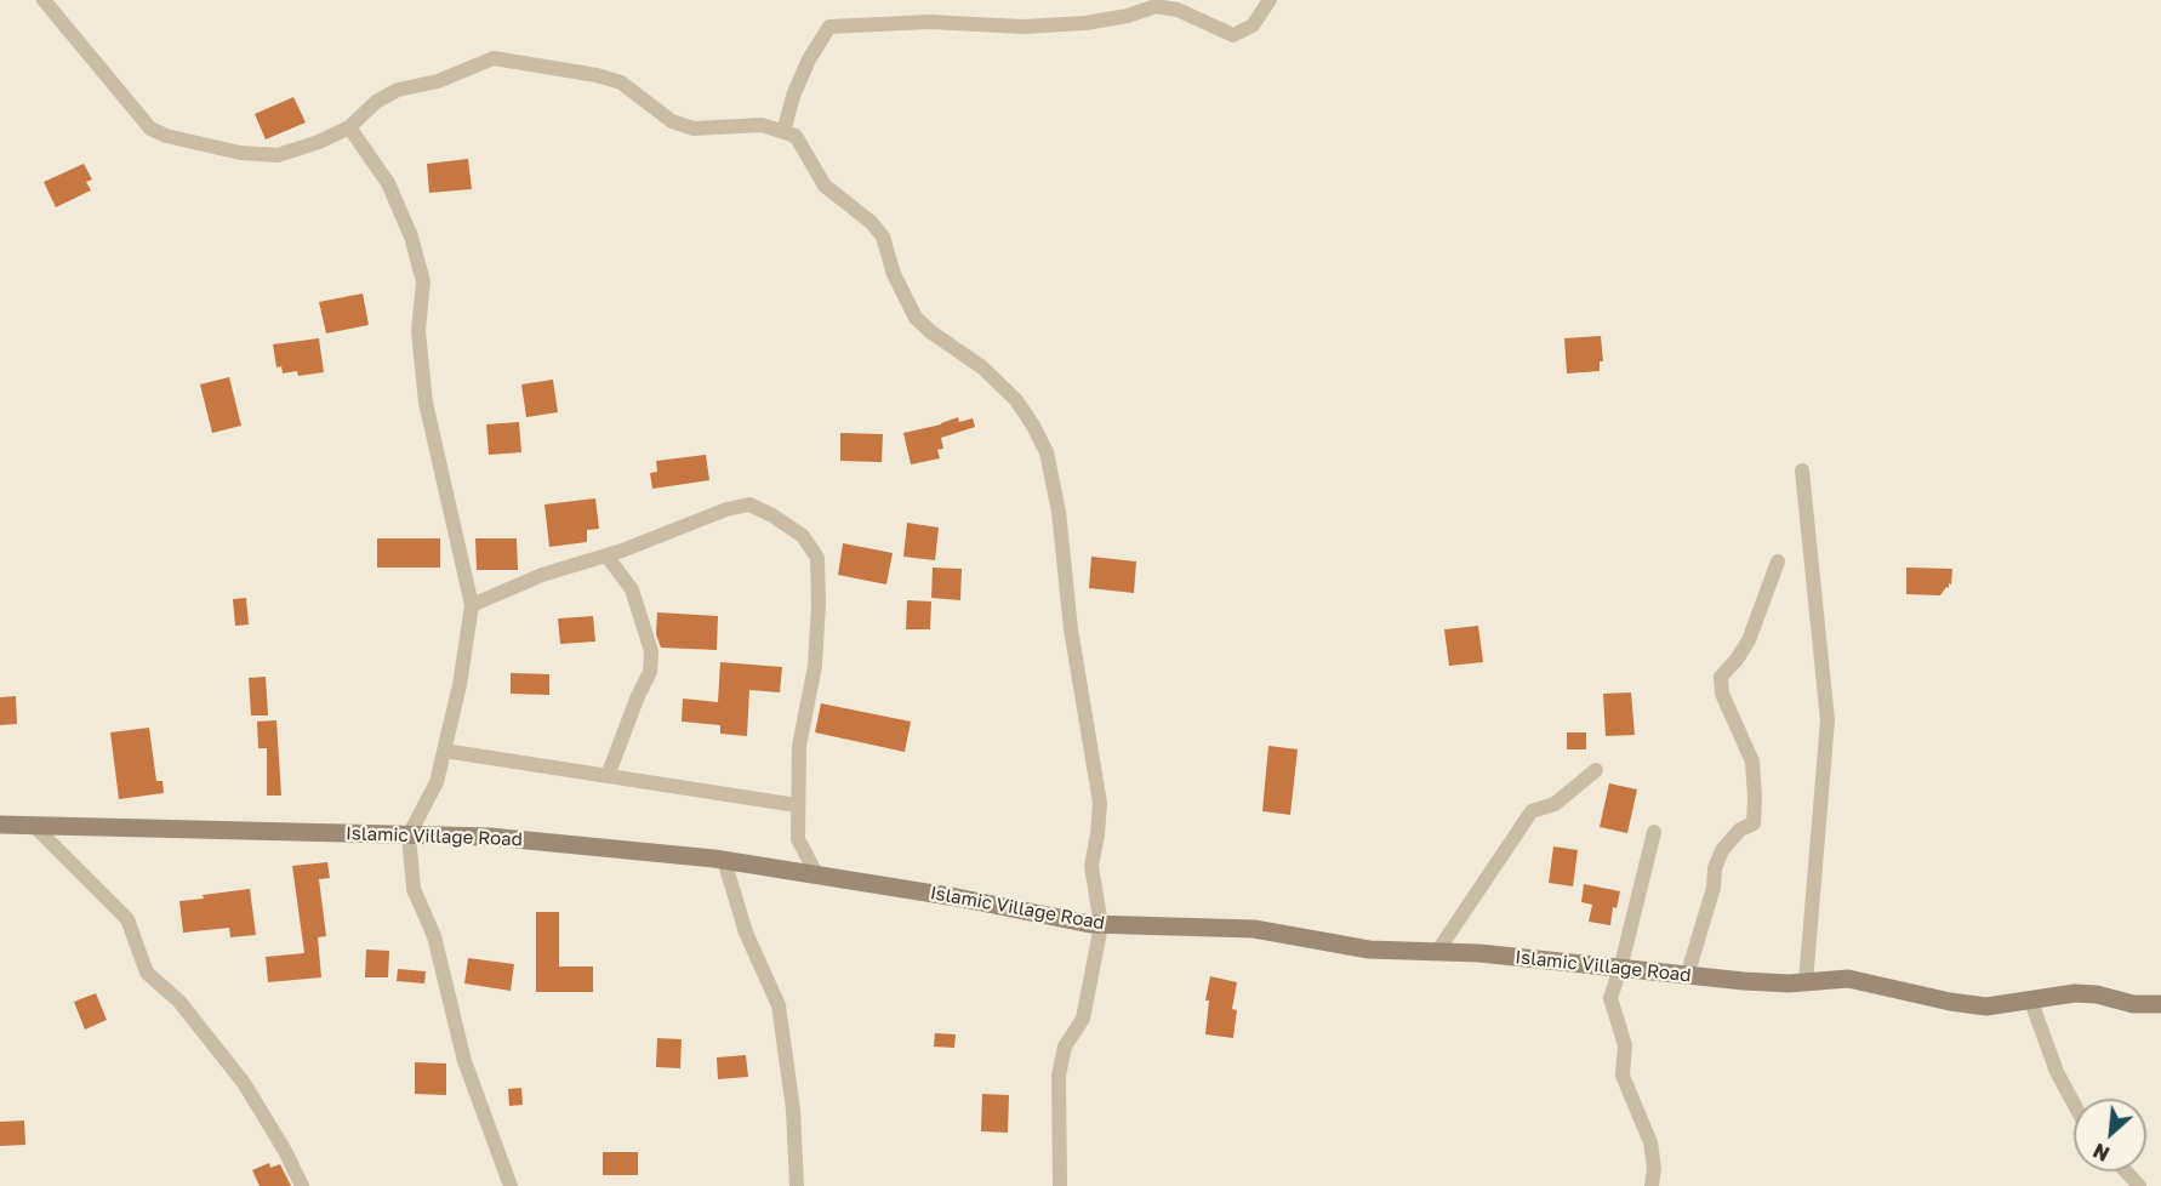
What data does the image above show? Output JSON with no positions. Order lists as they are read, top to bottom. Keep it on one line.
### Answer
{"streets":{"street":["Islamic Village Road"]},"north":"bottom left"}
